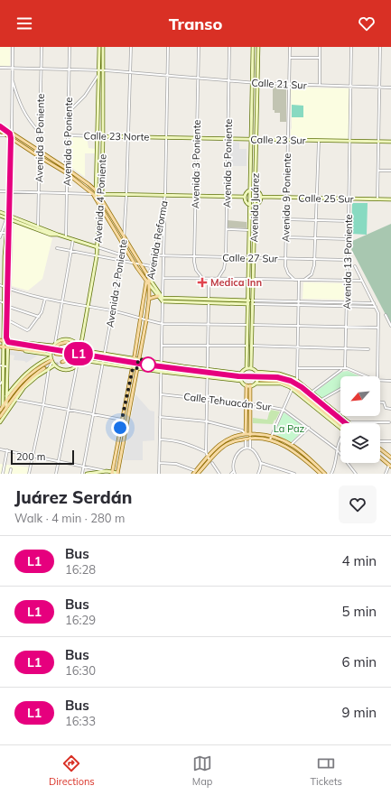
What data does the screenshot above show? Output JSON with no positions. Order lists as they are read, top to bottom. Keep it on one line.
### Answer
{"streets":{"main road":["Calle 23 Norte","Calle 23 Sur","Avenida 4 Poniente","Calle 25 Sur","Avenida Juárez","Avenida Reforma"],"street":["Calle 21 Sur","Avenida 8 Poniente","Avenida 6 Poniente","Avenida 5 Poniente","Avenida 3 Poniente","Avenida 9 Poniente","Calle 27 Sur","Avenida 13 Poniente","Avenida 2 Poniente","Calle Tehuacán Sur"]},"crossings":[["Calle 21 Sur","Avenida 8 Poniente"],["Calle 21 Sur","Avenida 6 Poniente"],["Calle 21 Sur","Avenida 5 Poniente"],["Calle 21 Sur","Avenida 3 Poniente"],["Calle 21 Sur","Avenida 9 Poniente"],["Calle 21 Sur","Avenida 4 Poniente"],["Calle 21 Sur","Avenida Juárez"],["Calle 21 Sur","Avenida Reforma"],["Calle 21 Sur","Avenida 13 Poniente"],["Calle 21 Sur","Avenida 2 Poniente"],["Calle 23 Norte","Calle 23 Sur"],["Calle 23 Norte","Avenida 6 Poniente"],["Calle 23 Norte","Avenida 4 Poniente"],["Calle 23 Norte","Avenida Reforma"],["Calle 23 Norte","Avenida 2 Poniente"],["Calle 23 Sur","Avenida 5 Poniente"],["Calle 23 Sur","Avenida 3 Poniente"],["Calle 23 Sur","Avenida 9 Poniente"],["Calle 23 Sur","Avenida Juárez"],["Calle 23 Sur","Avenida Reforma"],["Calle 23 Sur","Avenida 13 Poniente"],["Avenida 5 Poniente","Calle 27 Sur"],["Avenida 3 Poniente","Calle 27 Sur"],["Avenida 9 Poniente","Calle 25 Sur"],["Avenida 9 Poniente","Calle 27 Sur"],["Calle 25 Sur","Avenida 13 Poniente"],["Avenida Juárez","Calle 27 Sur"],["Avenida Reforma","Calle 27 Sur"],["Calle 27 Sur","Avenida 13 Poniente"]],"parks":["La Paz"],"places":{"health":["Medica Inn"]},"lines":["bus line L1"],"scale_bar":"200 m","north":"bottom left","page":{"header":"Transo","on_map":"L1","scale":"200 m","heading":["Juárez Serdán","Walk · 4 min · 280 m"],"list":[{"mark":"L1","name":"Bus","note":"16:28","value":"4 min"},{"mark":"L1","name":"Bus","note":"16:29","value":"5 min"},{"mark":"L1","name":"Bus","note":"16:30","value":"6 min"},{"mark":"L1","name":"Bus","note":"16:33","value":"9 min"}],"tabs":["Directions","Map","Tickets"]}}
